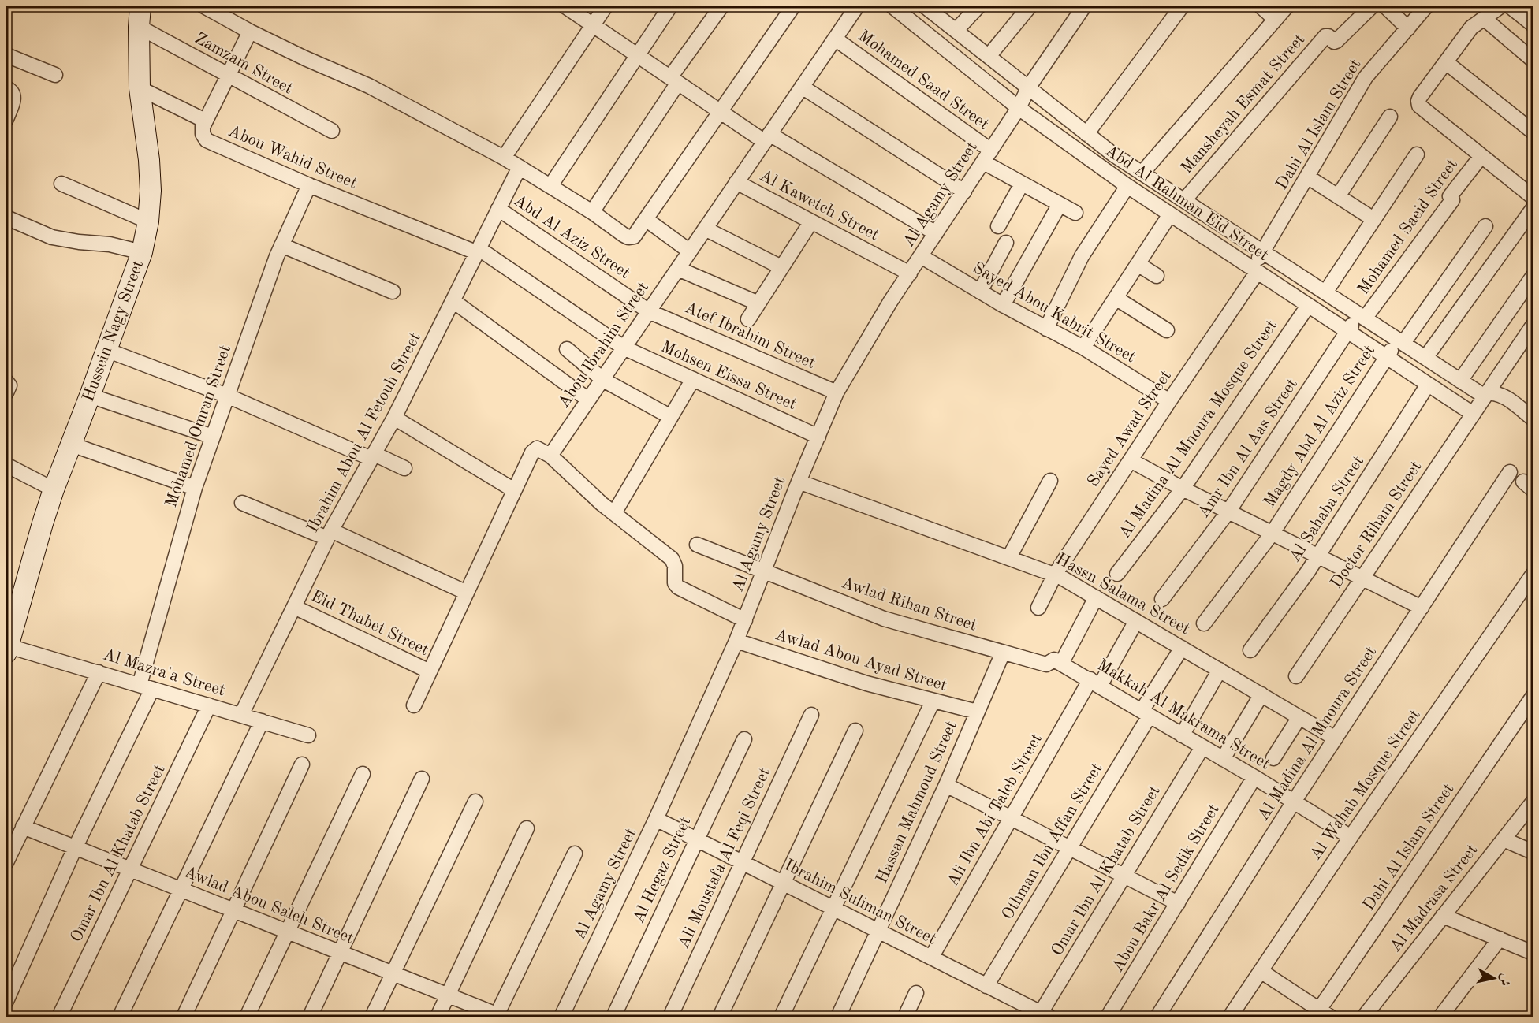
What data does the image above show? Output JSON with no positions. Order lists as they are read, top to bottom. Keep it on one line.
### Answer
{"streets":{"street":["Zamzam Street","Mohamed Saad Street","Mansheyah Esmat Street","Dahi Al Islam Street","Abou Wahid Street","Al Agamy Street","Abd Al Rahman Eid Street","Al Kawetch Street","Mohamed Saeid Street","Abd Al Aziz Street","Sayed Abou Kabrit Street","Hussein Nagy Street","Atef Ibrahim Street","Abou Ibrahim Street","Mohsen Eissa Street","Mohamed Omran Street","Magdy Abd Al Aziz Street","Sayed Awad Street","Al Madina Al Mnoura Mosque Street","Ibrahim Abou Al Fetouh Street","Amr Ibn Al Aas Street","Al Sahaba Street","Doctor Riham Street","Hassn Salama Street","Awlad Rihan Street","Eid Thabet Street","Awlad Abou Ayad Street","Al Mazra'a Street","Makkah Al Makrama Street","Al Madina Al Mnoura Street","Al Wahab Mosque Street","Hassan Mahmoud Street","Ali Ibn Abi Taleb Street","Othman Ibn Affan Street","Omar Ibn Al Khatab Street","Ali Moustafa Al Feqi Street","Al Hegaz Street","Abou Bakr Al Sedik Street","Al Madrasa Street","Ibrahim Suliman Street","Awlad Abou Saleh Street"]},"crossings":[["Zamzam Street","Hussein Nagy Street"],["Mohamed Saad Street","Al Agamy Street"],["Mohamed Saad Street","Abou Ibrahim Street"],["Mansheyah Esmat Street","Abd Al Rahman Eid Street"],["Dahi Al Islam Street","Abd Al Rahman Eid Street"],["Dahi Al Islam Street","Sayed Awad Street"],["Abou Wahid Street","Abou Ibrahim Street"],["Abou Wahid Street","Mohsen Eissa Street"],["Abou Wahid Street","Mohamed Omran Street"],["Abou Wahid Street","Ibrahim Abou Al Fetouh Street"],["Al Agamy Street","Abd Al Rahman Eid Street"],["Al Agamy Street","Al Kawetch Street"],["Al Agamy Street","Sayed Abou Kabrit Street"],["Al Agamy Street","Atef Ibrahim Street"],["Al Agamy Street","Mohsen Eissa Street"],["Al Agamy Street","Hassn Salama Street"],["Al Agamy Street","Awlad Rihan Street"],["Al Agamy Street","Awlad Abou Ayad Street"],["Al Agamy Street","Ibrahim Suliman Street"],["Abd Al Rahman Eid Street","Mohamed Saeid Street"],["Abd Al Rahman Eid Street","Magdy Abd Al Aziz Street"],["Abd Al Rahman Eid Street","Sayed Awad Street"],["Abd Al Rahman Eid Street","Al Madina Al Mnoura Mosque Street"],["Abd Al Rahman Eid Street","Amr Ibn Al Aas Street"],["Abd Al Rahman Eid Street","Al Sahaba Street"],["Abd Al Rahman Eid Street","Doctor Riham Street"],["Al Kawetch Street","Abou Ibrahim Street"],["Mohamed Saeid Street","Amr Ibn Al Aas Street"],["Abd Al Aziz Street","Atef Ibrahim Street"],["Abd Al Aziz Street","Abou Ibrahim Street"],["Abd Al Aziz Street","Ibrahim Abou Al Fetouh Street"],["Sayed Abou Kabrit Street","Sayed Awad Street"],["Hussein Nagy Street","Al Mazra'a Street"],["Atef Ibrahim Street","Abou Ibrahim Street"],["Abou Ibrahim Street","Mohsen Eissa Street"],["Mohamed Omran Street","Al Mazra'a Street"],["Mohamed Omran Street","Awlad Abou Saleh Street"],["Sayed Awad Street","Hassn Salama Street"],["Ibrahim Abou Al Fetouh Street","Eid Thabet Street"],["Ibrahim Abou Al Fetouh Street","Al Mazra'a Street"],["Hassn Salama Street","Al Madina Al Mnoura Street"],["Hassn Salama Street","Ali Ibn Abi Taleb Street"],["Awlad Rihan Street","Makkah Al Makrama Street"],["Awlad Rihan Street","Hassan Mahmoud Street"],["Awlad Abou Ayad Street","Hassan Mahmoud Street"],["Al Mazra'a Street","Omar Ibn Al Khatab Street"],["Makkah Al Makrama Street","Al Madina Al Mnoura Street"],["Makkah Al Makrama Street","Al Wahab Mosque Street"],["Makkah Al Makrama Street","Ali Ibn Abi Taleb Street"],["Makkah Al Makrama Street","Othman Ibn Affan Street"],["Makkah Al Makrama Street","Omar Ibn Al Khatab Street"],["Makkah Al Makrama Street","Abou Bakr Al Sedik Street"],["Hassan Mahmoud Street","Ibrahim Suliman Street"],["Ali Ibn Abi Taleb Street","Ibrahim Suliman Street"],["Othman Ibn Affan Street","Ibrahim Suliman Street"],["Omar Ibn Al Khatab Street","Ibrahim Suliman Street"],["Omar Ibn Al Khatab Street","Awlad Abou Saleh Street"],["Ali Moustafa Al Feqi Street","Ibrahim Suliman Street"],["Al Hegaz Street","Ibrahim Suliman Street"]],"north":"right"}
